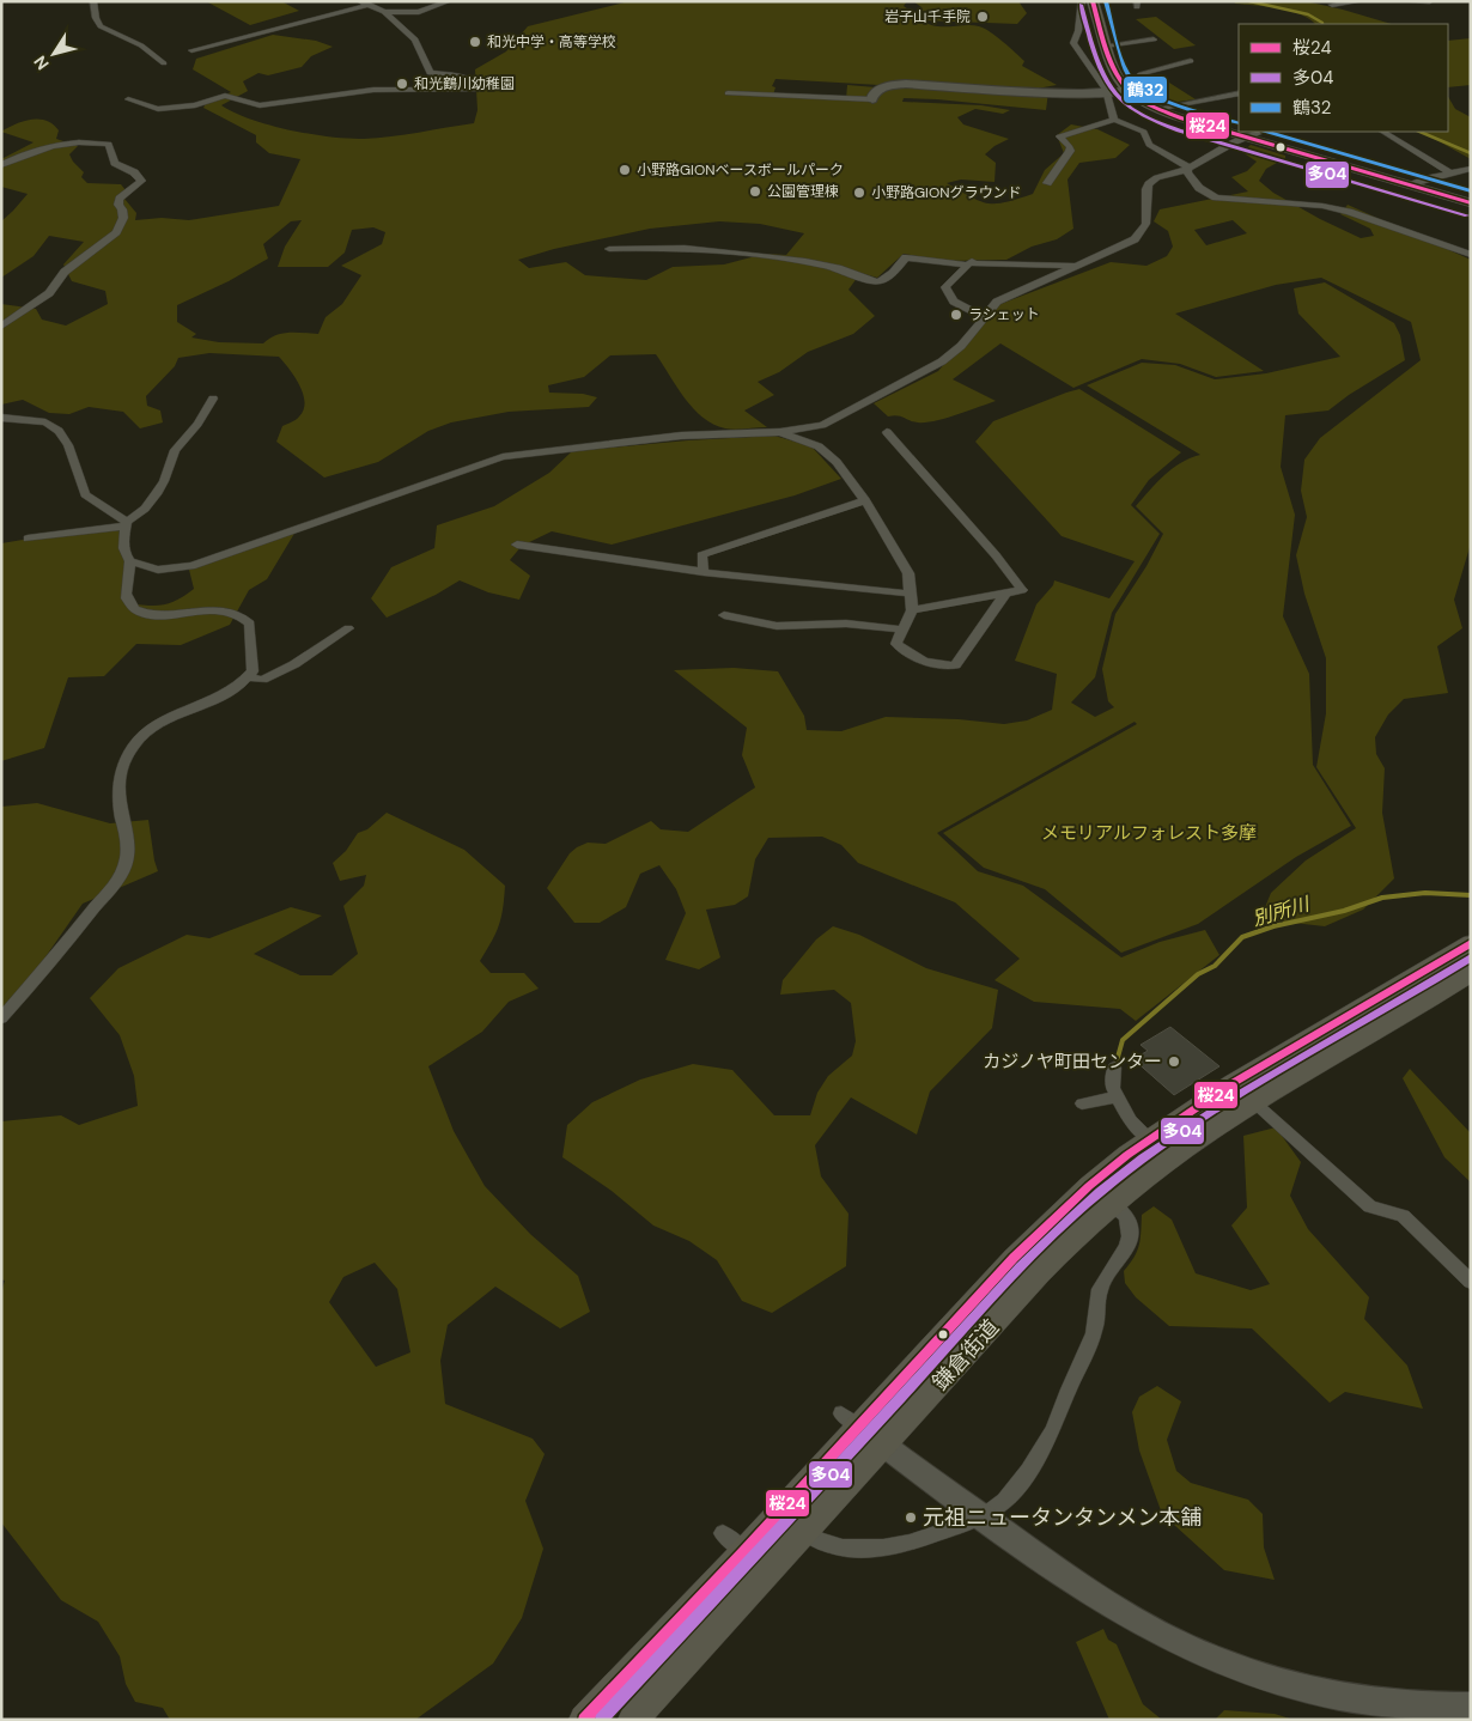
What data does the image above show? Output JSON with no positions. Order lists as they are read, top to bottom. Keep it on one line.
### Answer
{"streets":{"main road":["鎌倉街道"]},"water":["別所川"],"parks":["メモリアルフォレスト多摩"],"places":["岩子山千手院","和光中学・高等学校","和光鶴川幼稚園","小野路GIONベースボールパーク","公園管理棟","小野路GIONグラウンド","ラシェット","カジノヤ町田センター","元祖ニュータンタンメン本舗"],"lines":["transit line 桜24","transit line 鶴32","transit line 多04"],"legend":["桜24","多04","鶴32"],"north":"bottom left"}
